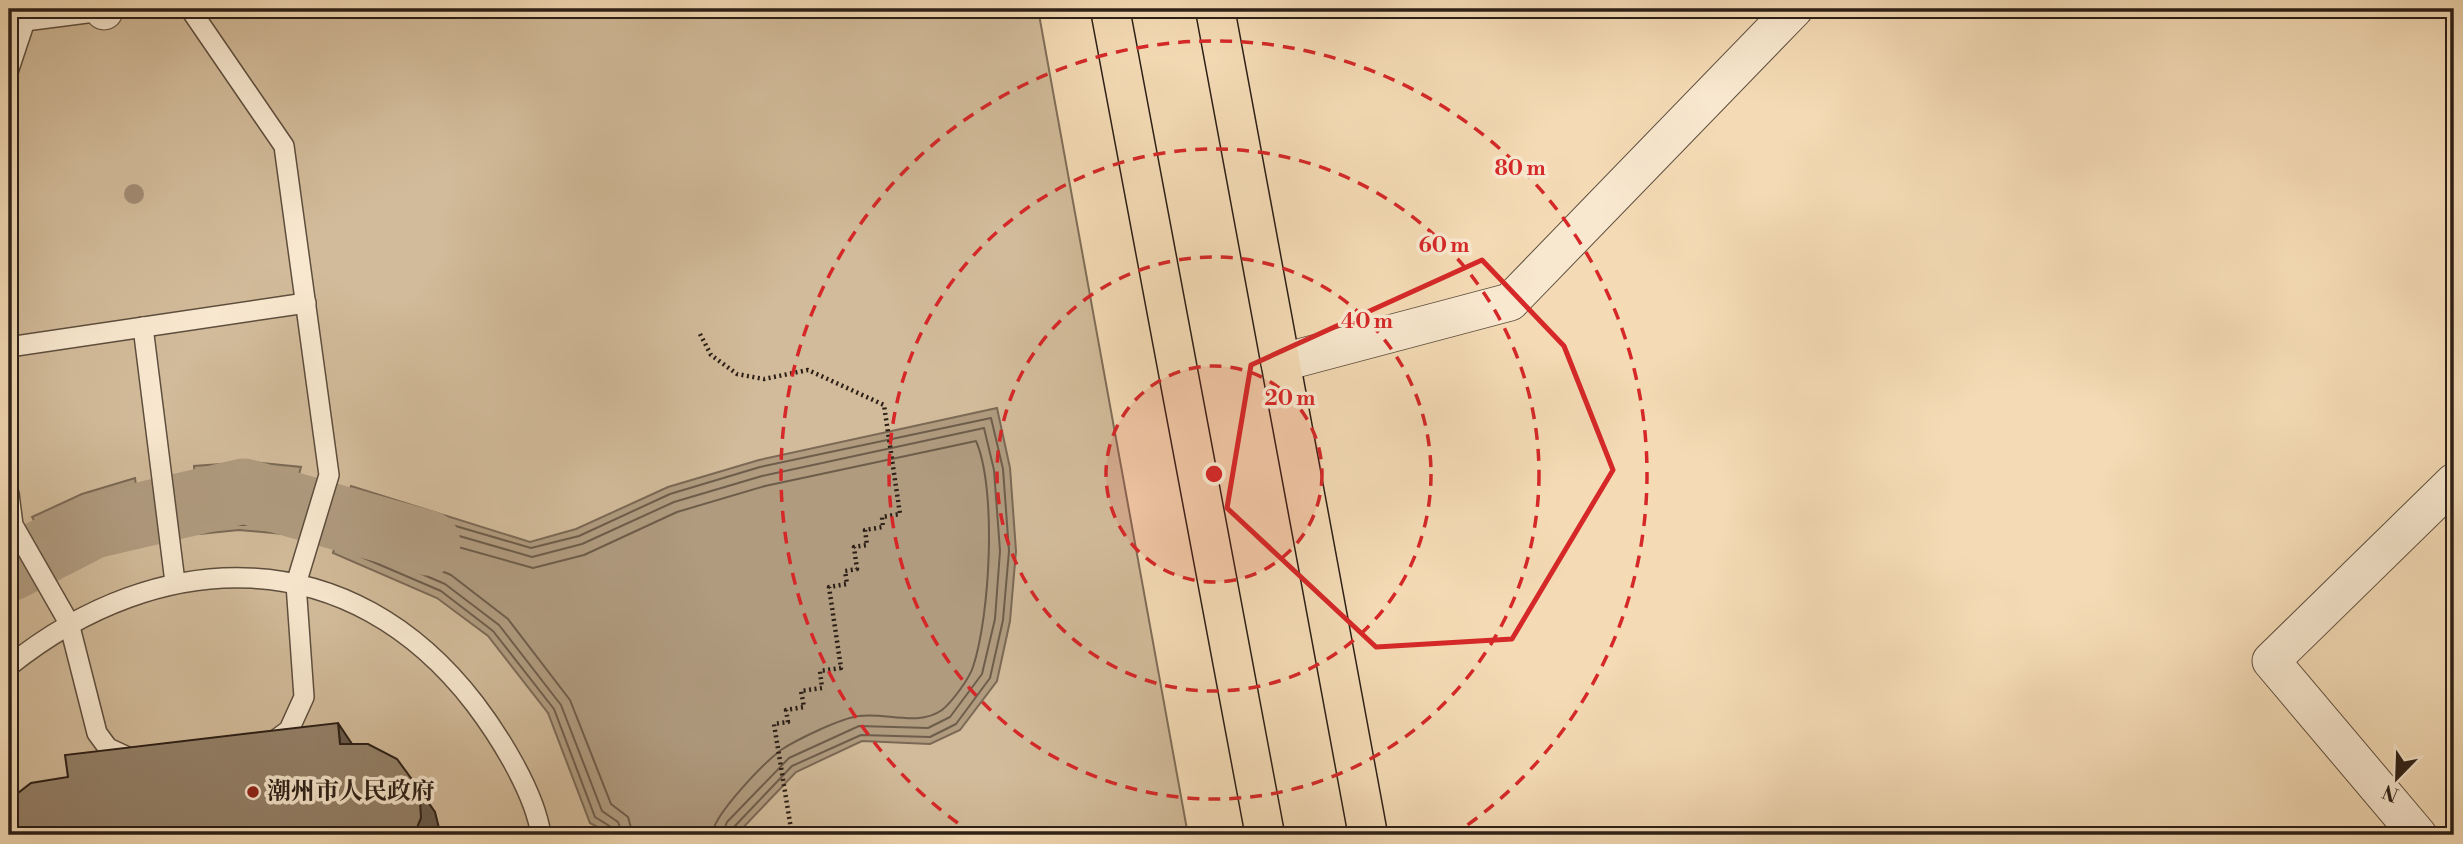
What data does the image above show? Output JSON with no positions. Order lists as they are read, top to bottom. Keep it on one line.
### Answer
{"places":["潮州市人民政府"],"north":"bottom left","rings":["80 m","60 m","40 m","20 m"]}
